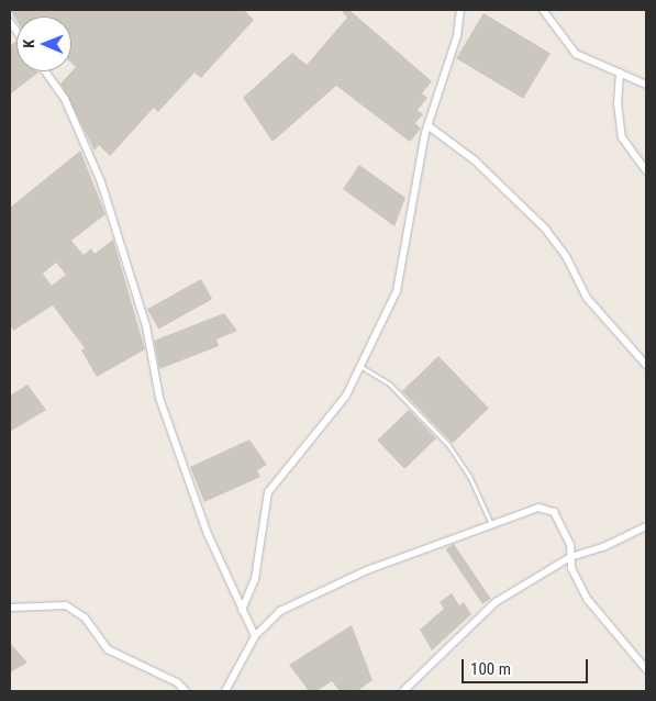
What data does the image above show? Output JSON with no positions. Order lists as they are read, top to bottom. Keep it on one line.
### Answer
{"scale_bar":"100 m","north":"left"}
